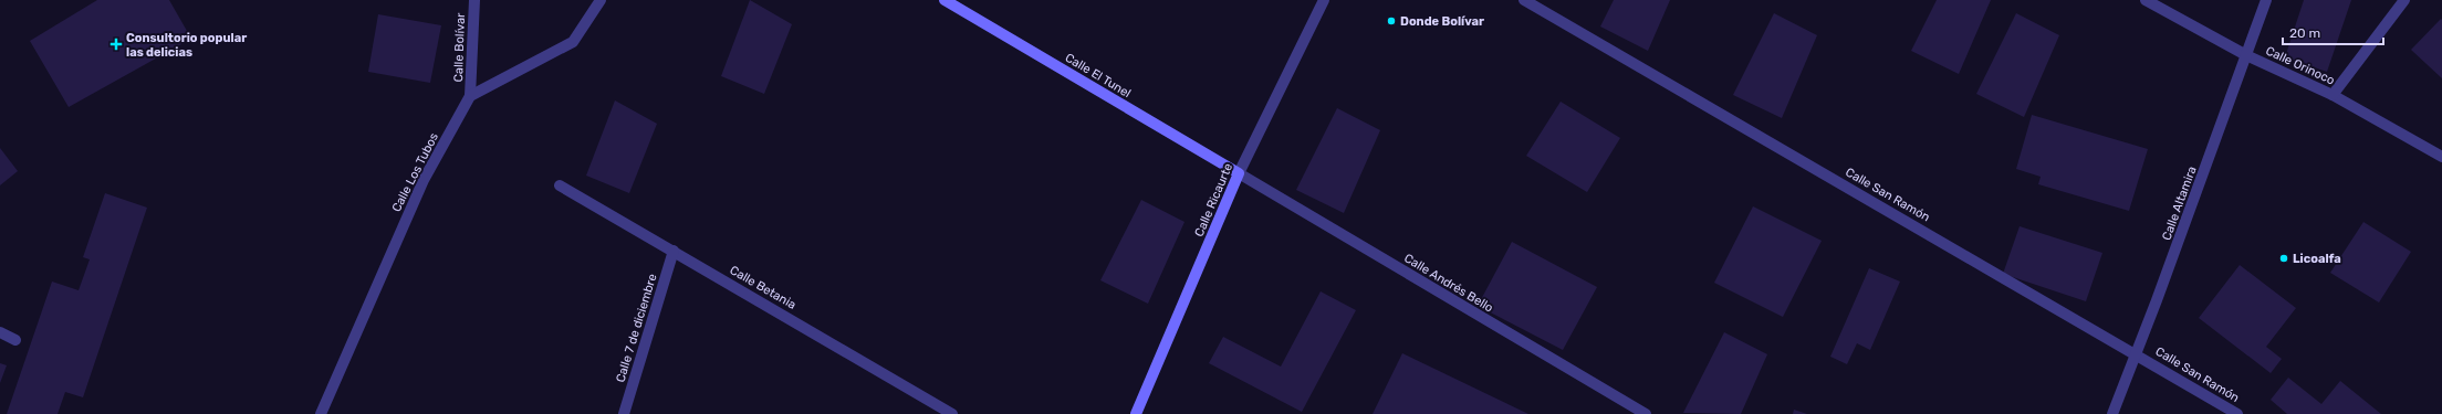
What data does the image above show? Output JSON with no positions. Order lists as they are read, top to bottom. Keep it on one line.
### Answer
{"streets":{"street":["Calle Bolívar","Calle Orinoco","Calle El Tunel","Calle Los Tubos","Calle San Ramón","Calle Ricaurte","Calle Altamira","Calle Andrés Bello","Calle Betania","Calle 7 de diciembre"]},"crossings":[["Calle Bolívar","Calle Los Tubos"],["Calle Orinoco","Calle Altamira"],["Calle El Tunel","Calle Ricaurte"],["Calle El Tunel","Calle Andrés Bello"],["Calle San Ramón","Calle Altamira"],["Calle Ricaurte","Calle Andrés Bello"],["Calle Betania","Calle 7 de diciembre"]],"places":{"other":["Donde Bolívar","Licoalfa"],"health":["Consultorio popular las delicias"]},"scale_bar":"20 m"}
